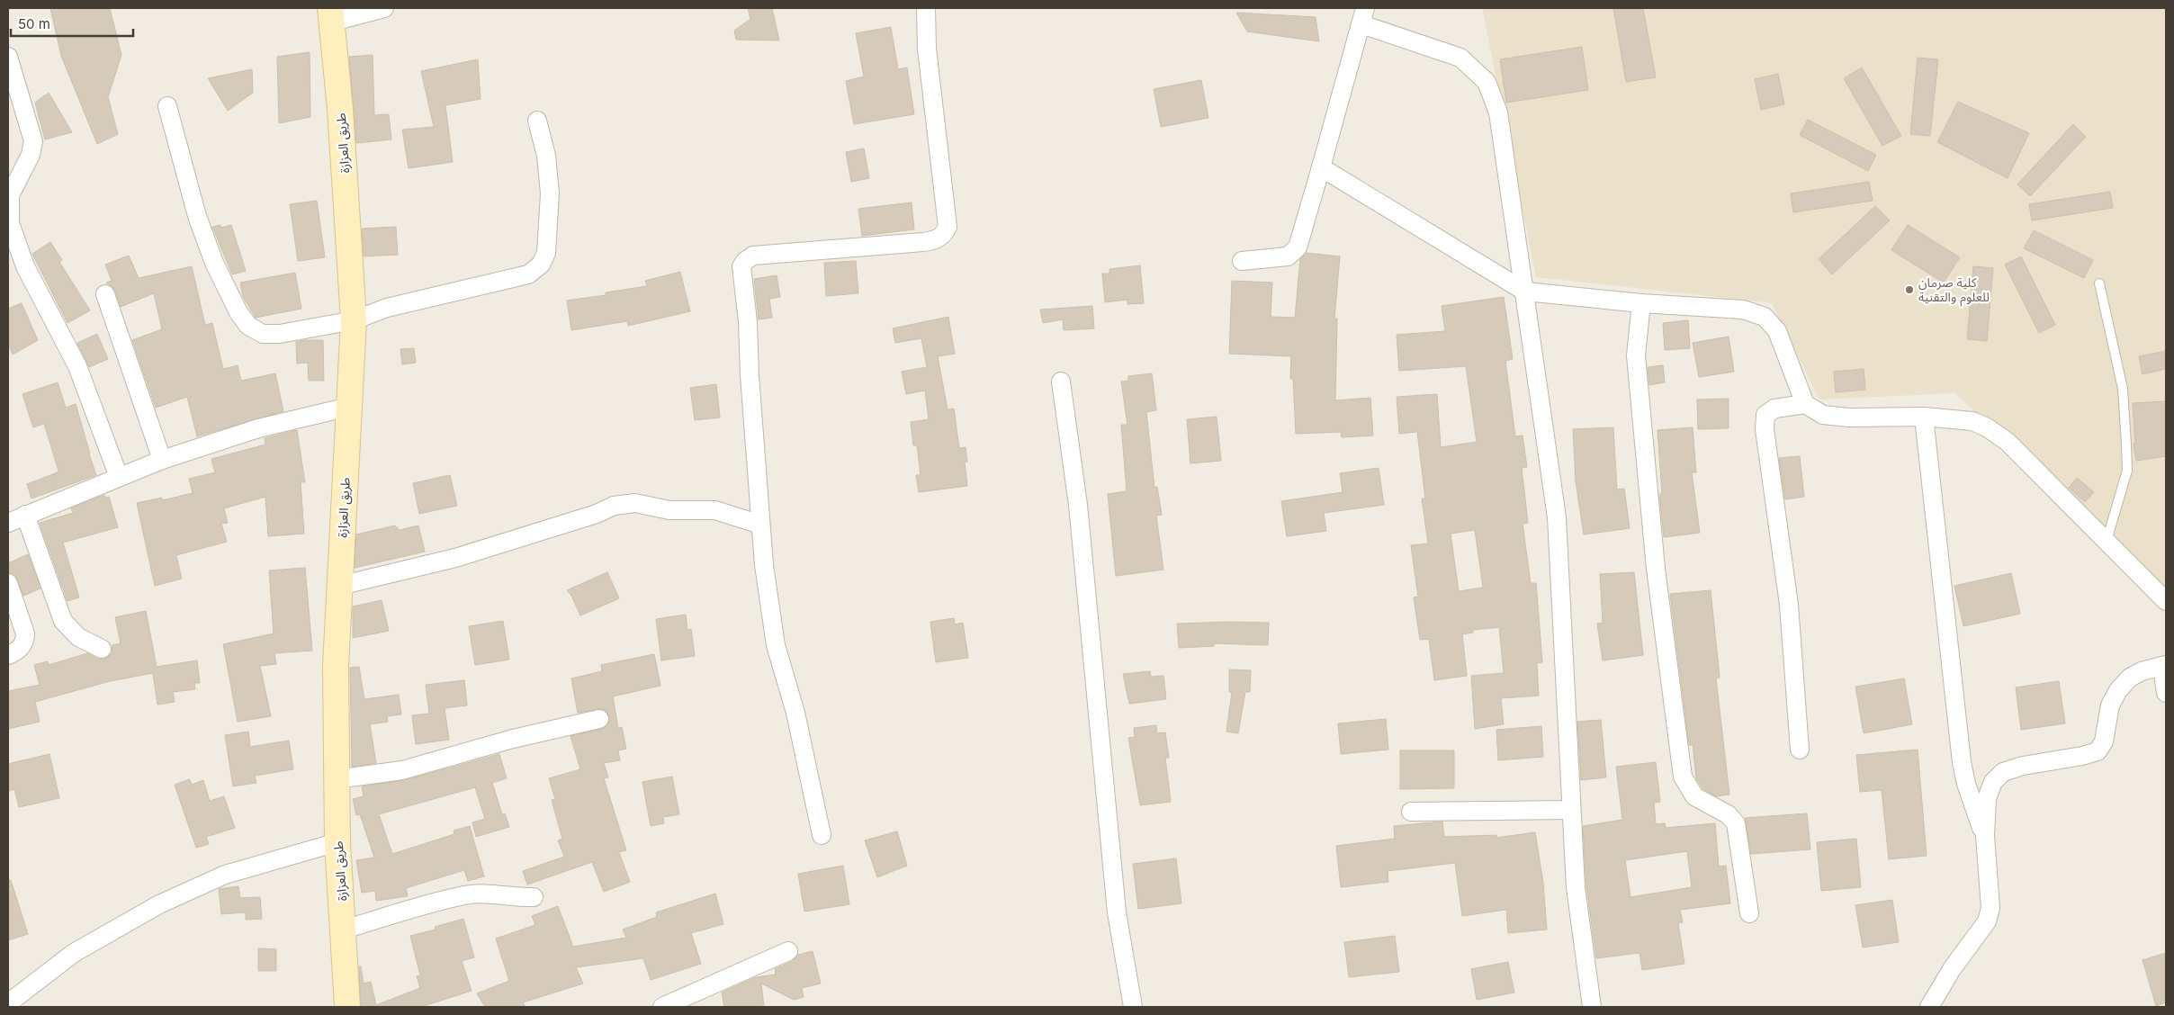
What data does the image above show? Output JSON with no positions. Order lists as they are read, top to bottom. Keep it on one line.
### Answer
{"streets":{"street":["طريق العزازة"]},"places":["كلية صرمان للعلوم والتقنية"],"scale_bar":"50 m"}
